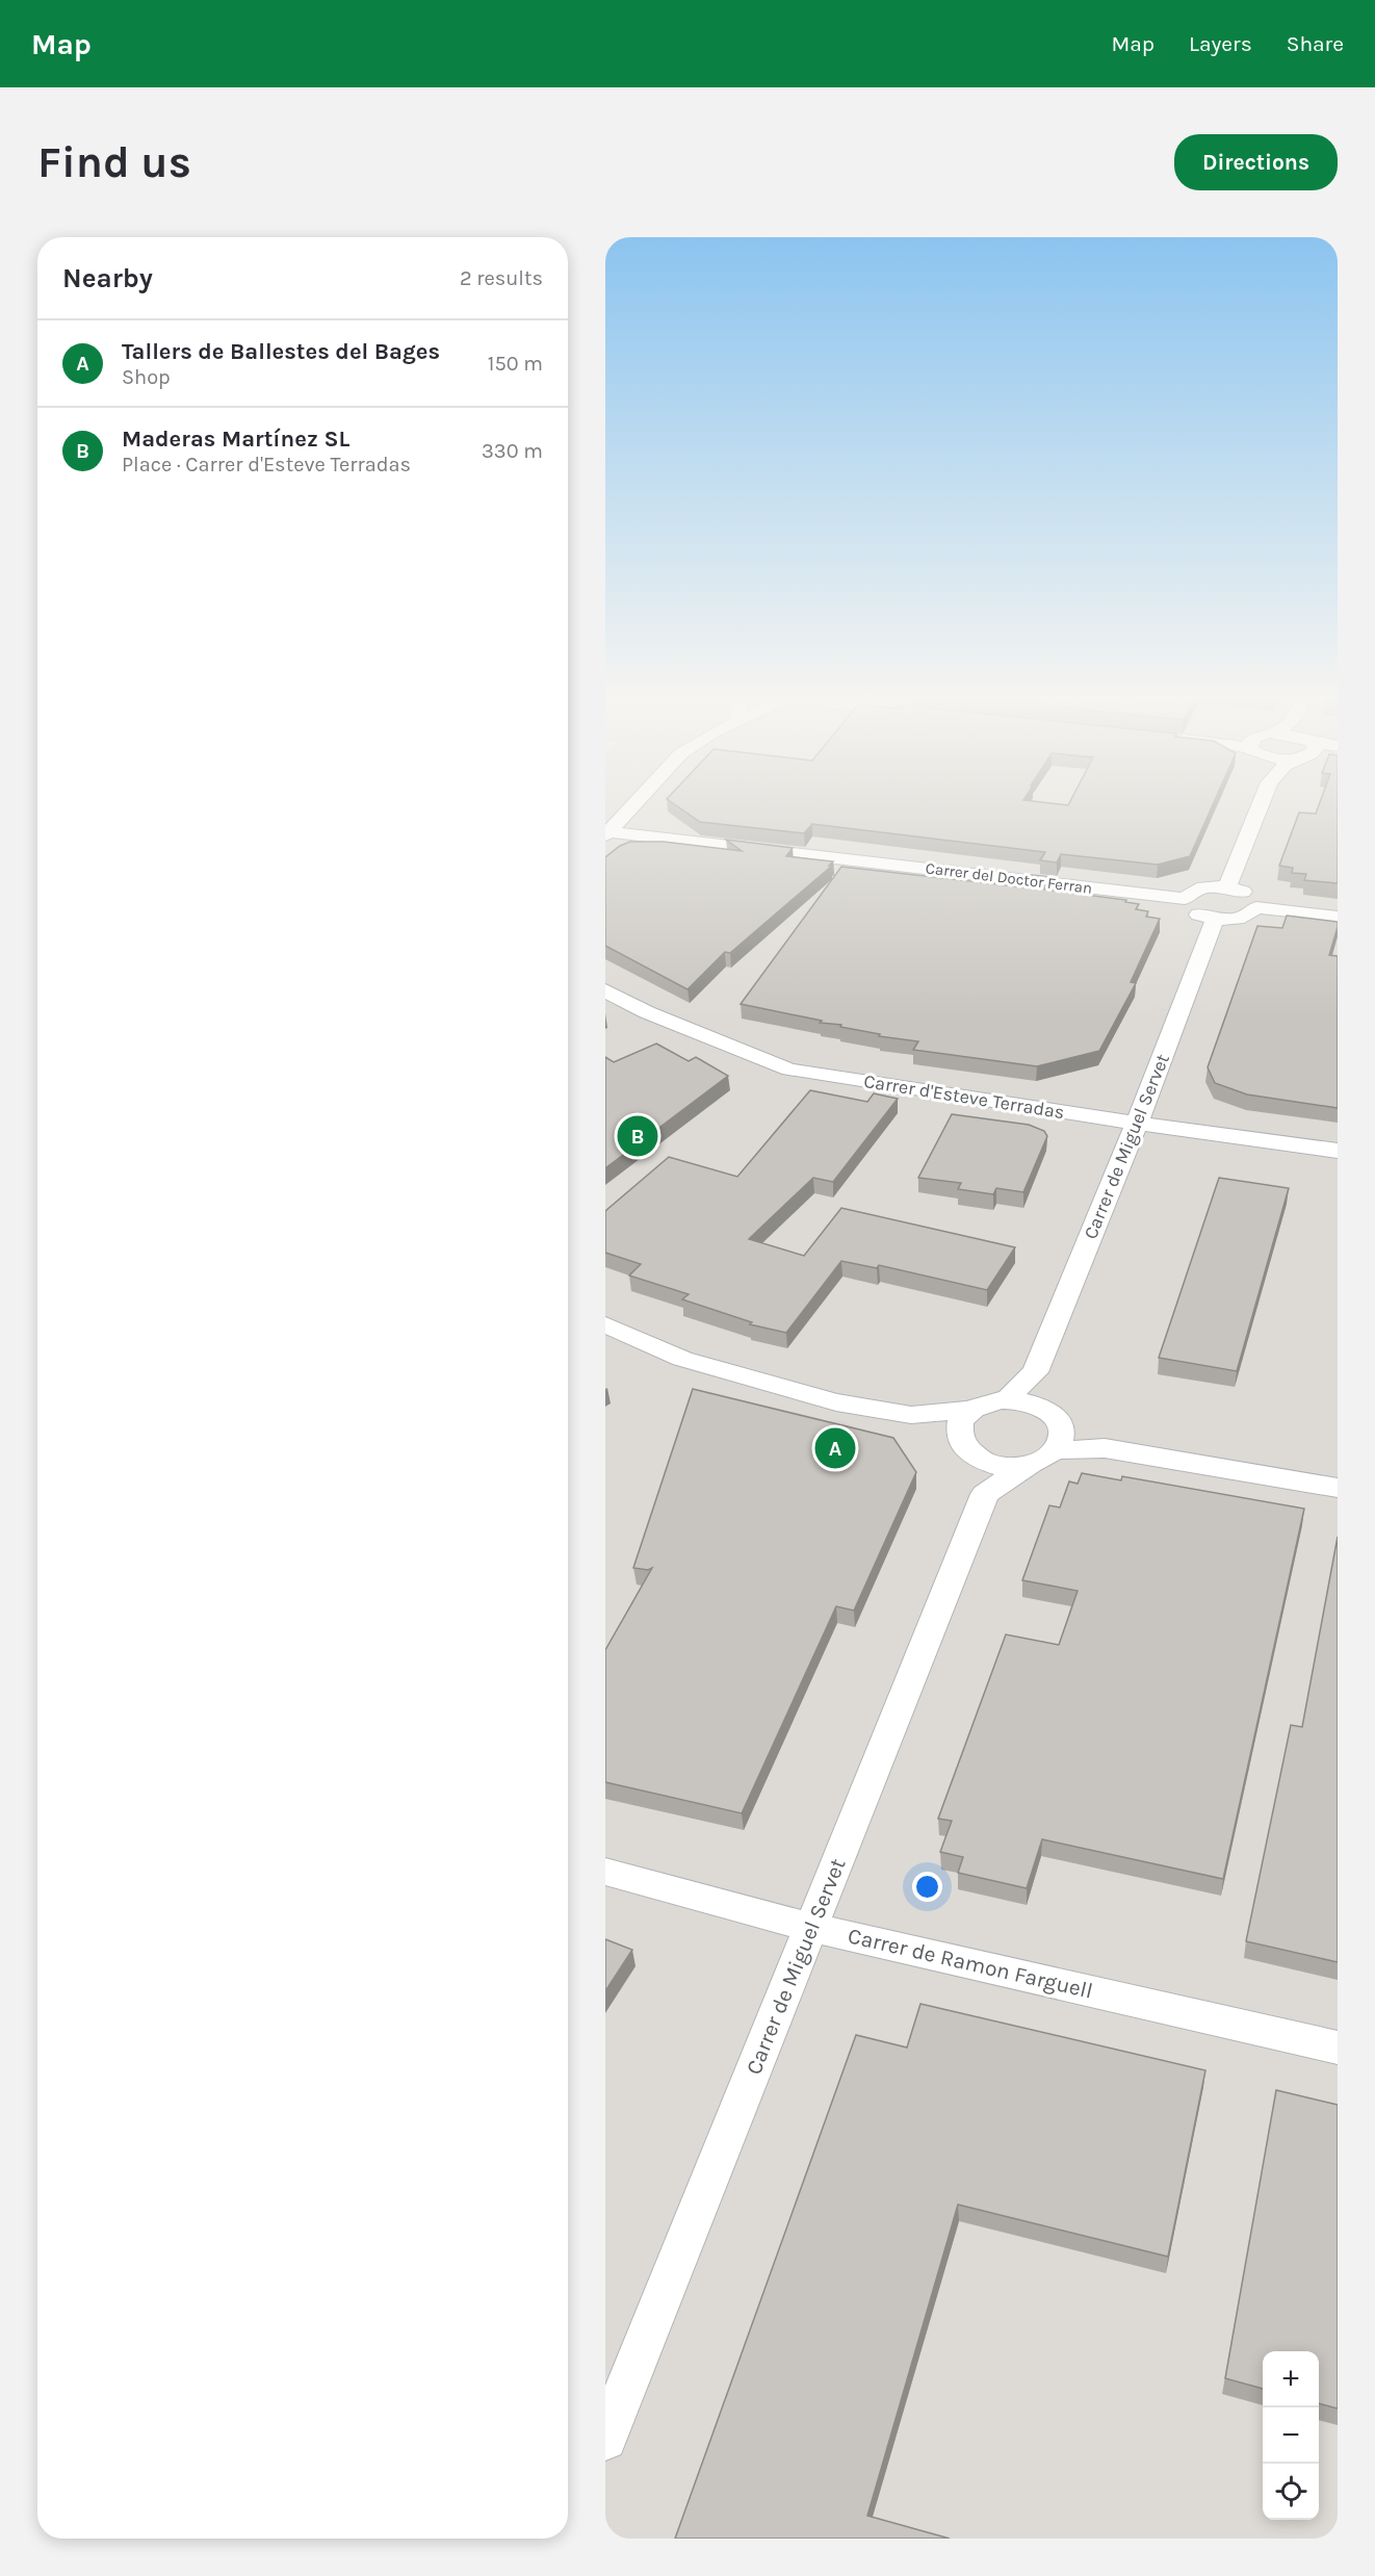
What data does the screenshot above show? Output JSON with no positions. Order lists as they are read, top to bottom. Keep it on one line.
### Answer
{"streets":{"street":["Carrer del Doctor Ferran","Carrer d'Esteve Terradas","Carrer de Miguel Servet","Carrer de Ramon Farguell"]},"crossings":[["Carrer d'Esteve Terradas","Carrer de Miguel Servet"],["Carrer de Miguel Servet","Carrer de Ramon Farguell"]],"page":{"header":"Map","nav":["Map","Layers","Share"],"buttons":"Directions","title":"Find us","heading":["Nearby","2 results"],"list":[{"mark":"A","name":"Tallers de Ballestes del Bages","note":"Shop","value":"150 m"},{"mark":"B","name":"Maderas Martínez SL","note":"Place · Carrer d'Esteve Terradas","value":"330 m"}],"pins":["B","A"],"map_buttons":["+","−"]}}
